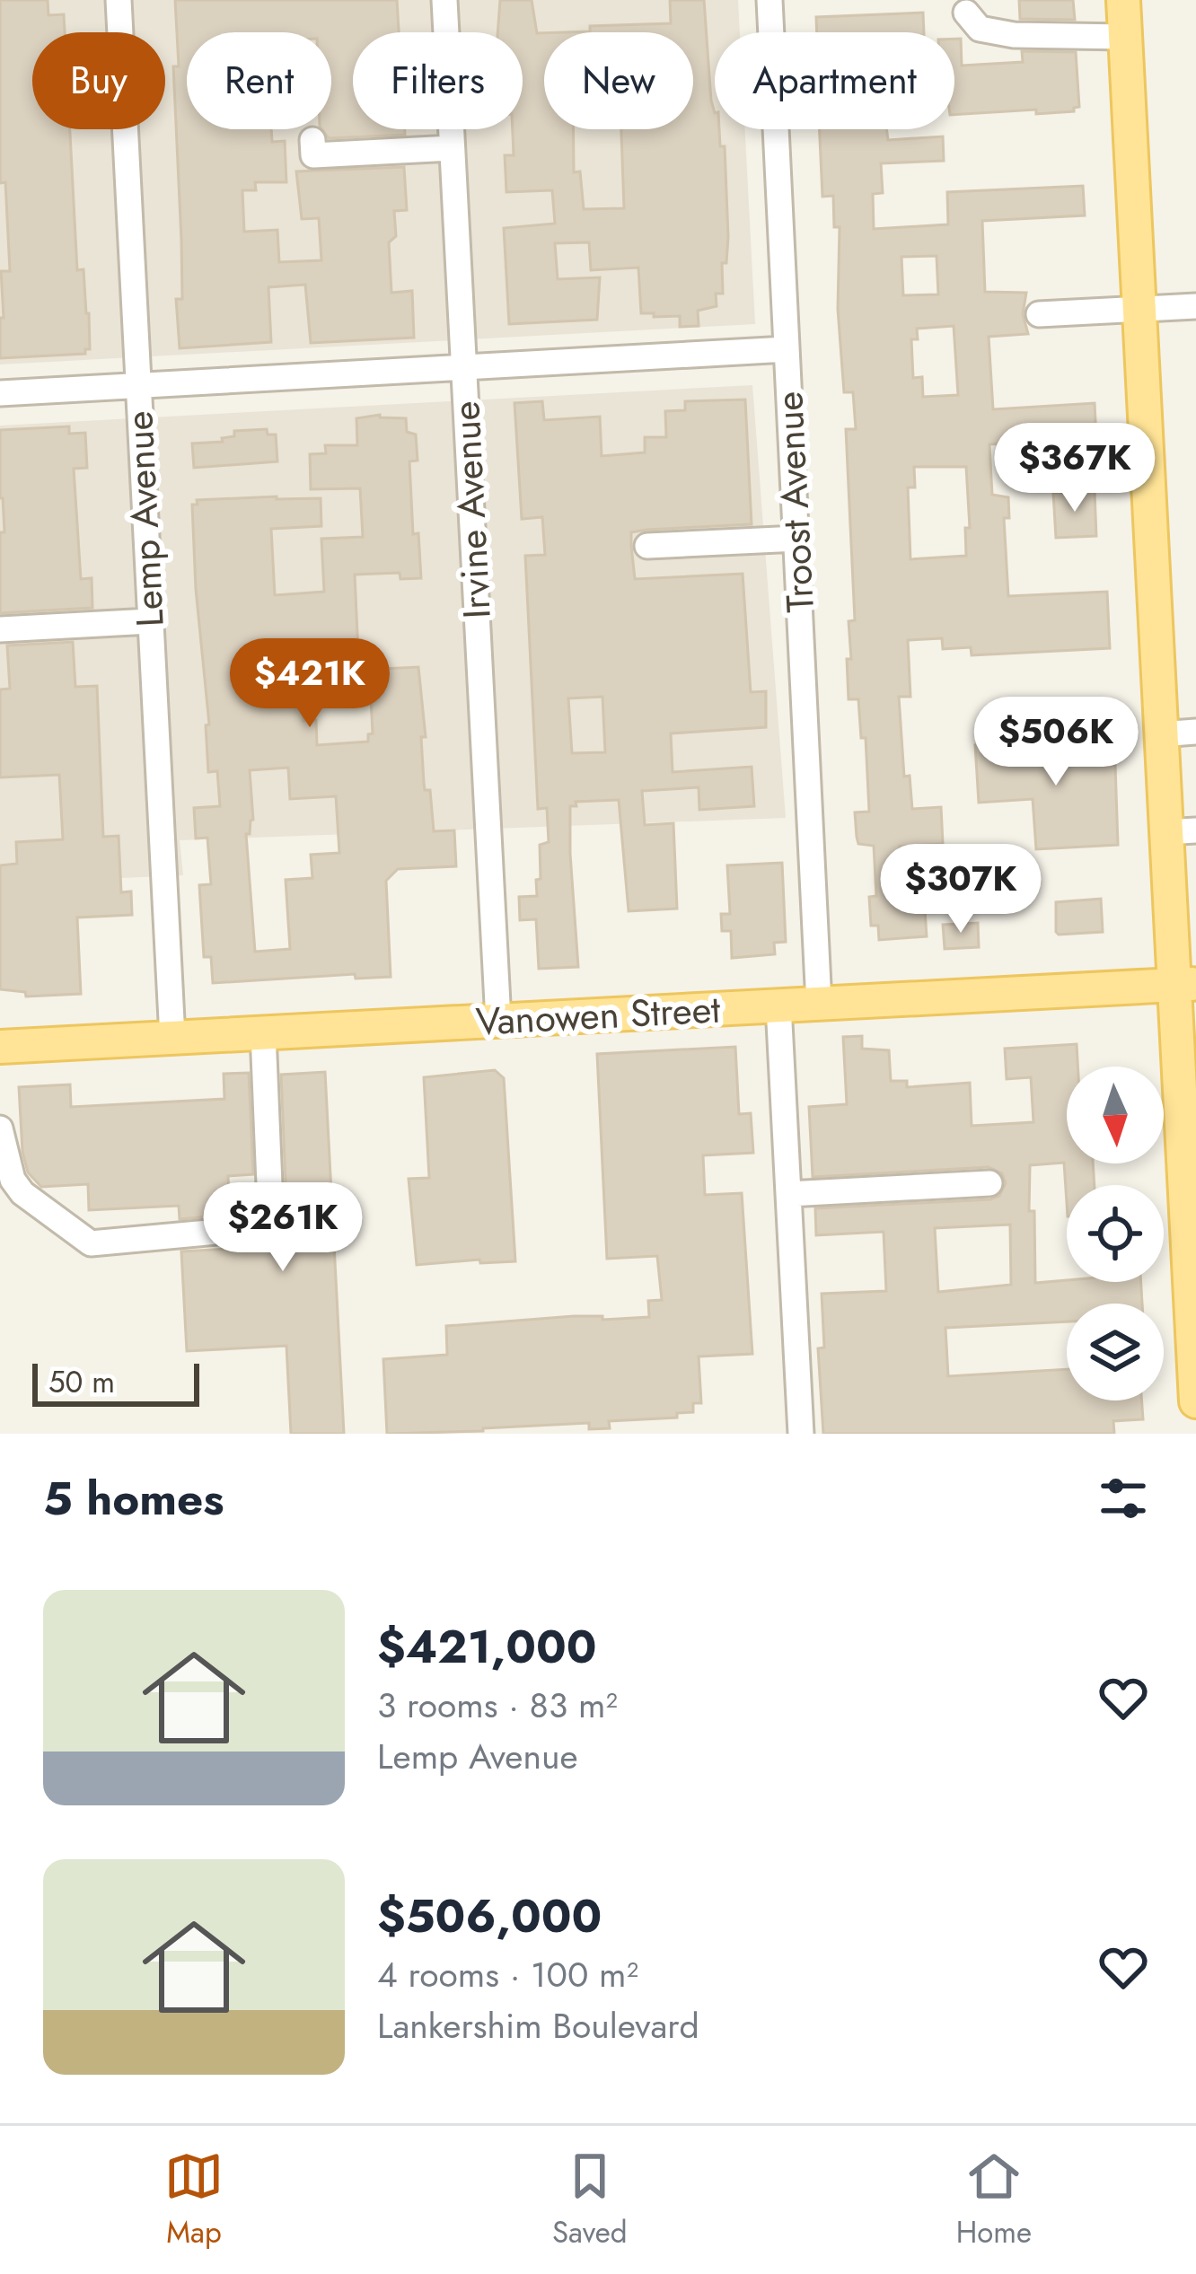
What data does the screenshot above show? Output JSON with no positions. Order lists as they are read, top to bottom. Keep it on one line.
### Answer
{"streets":{"main road":["Vanowen Street"],"street":["Troost Avenue","Irvine Avenue","Lemp Avenue"]},"crossings":[["Troost Avenue","Vanowen Street"],["Irvine Avenue","Vanowen Street"],["Lemp Avenue","Vanowen Street"]],"scale_bar":"50 m","north":"bottom","page":{"chip":["Buy","Rent","Filters","New","Apartment"],"price":["$367K","$421K","$506K","$307K","$261K"],"scale":"50 m","heading":"5 homes","list":[{"name":"$421,000","note":"3 rooms · 83 m² · Lemp Avenue"},{"name":"$506,000","note":"4 rooms · 100 m² · Lankershim Boulevard"}],"tabs":["Map","Saved","Home"]}}
